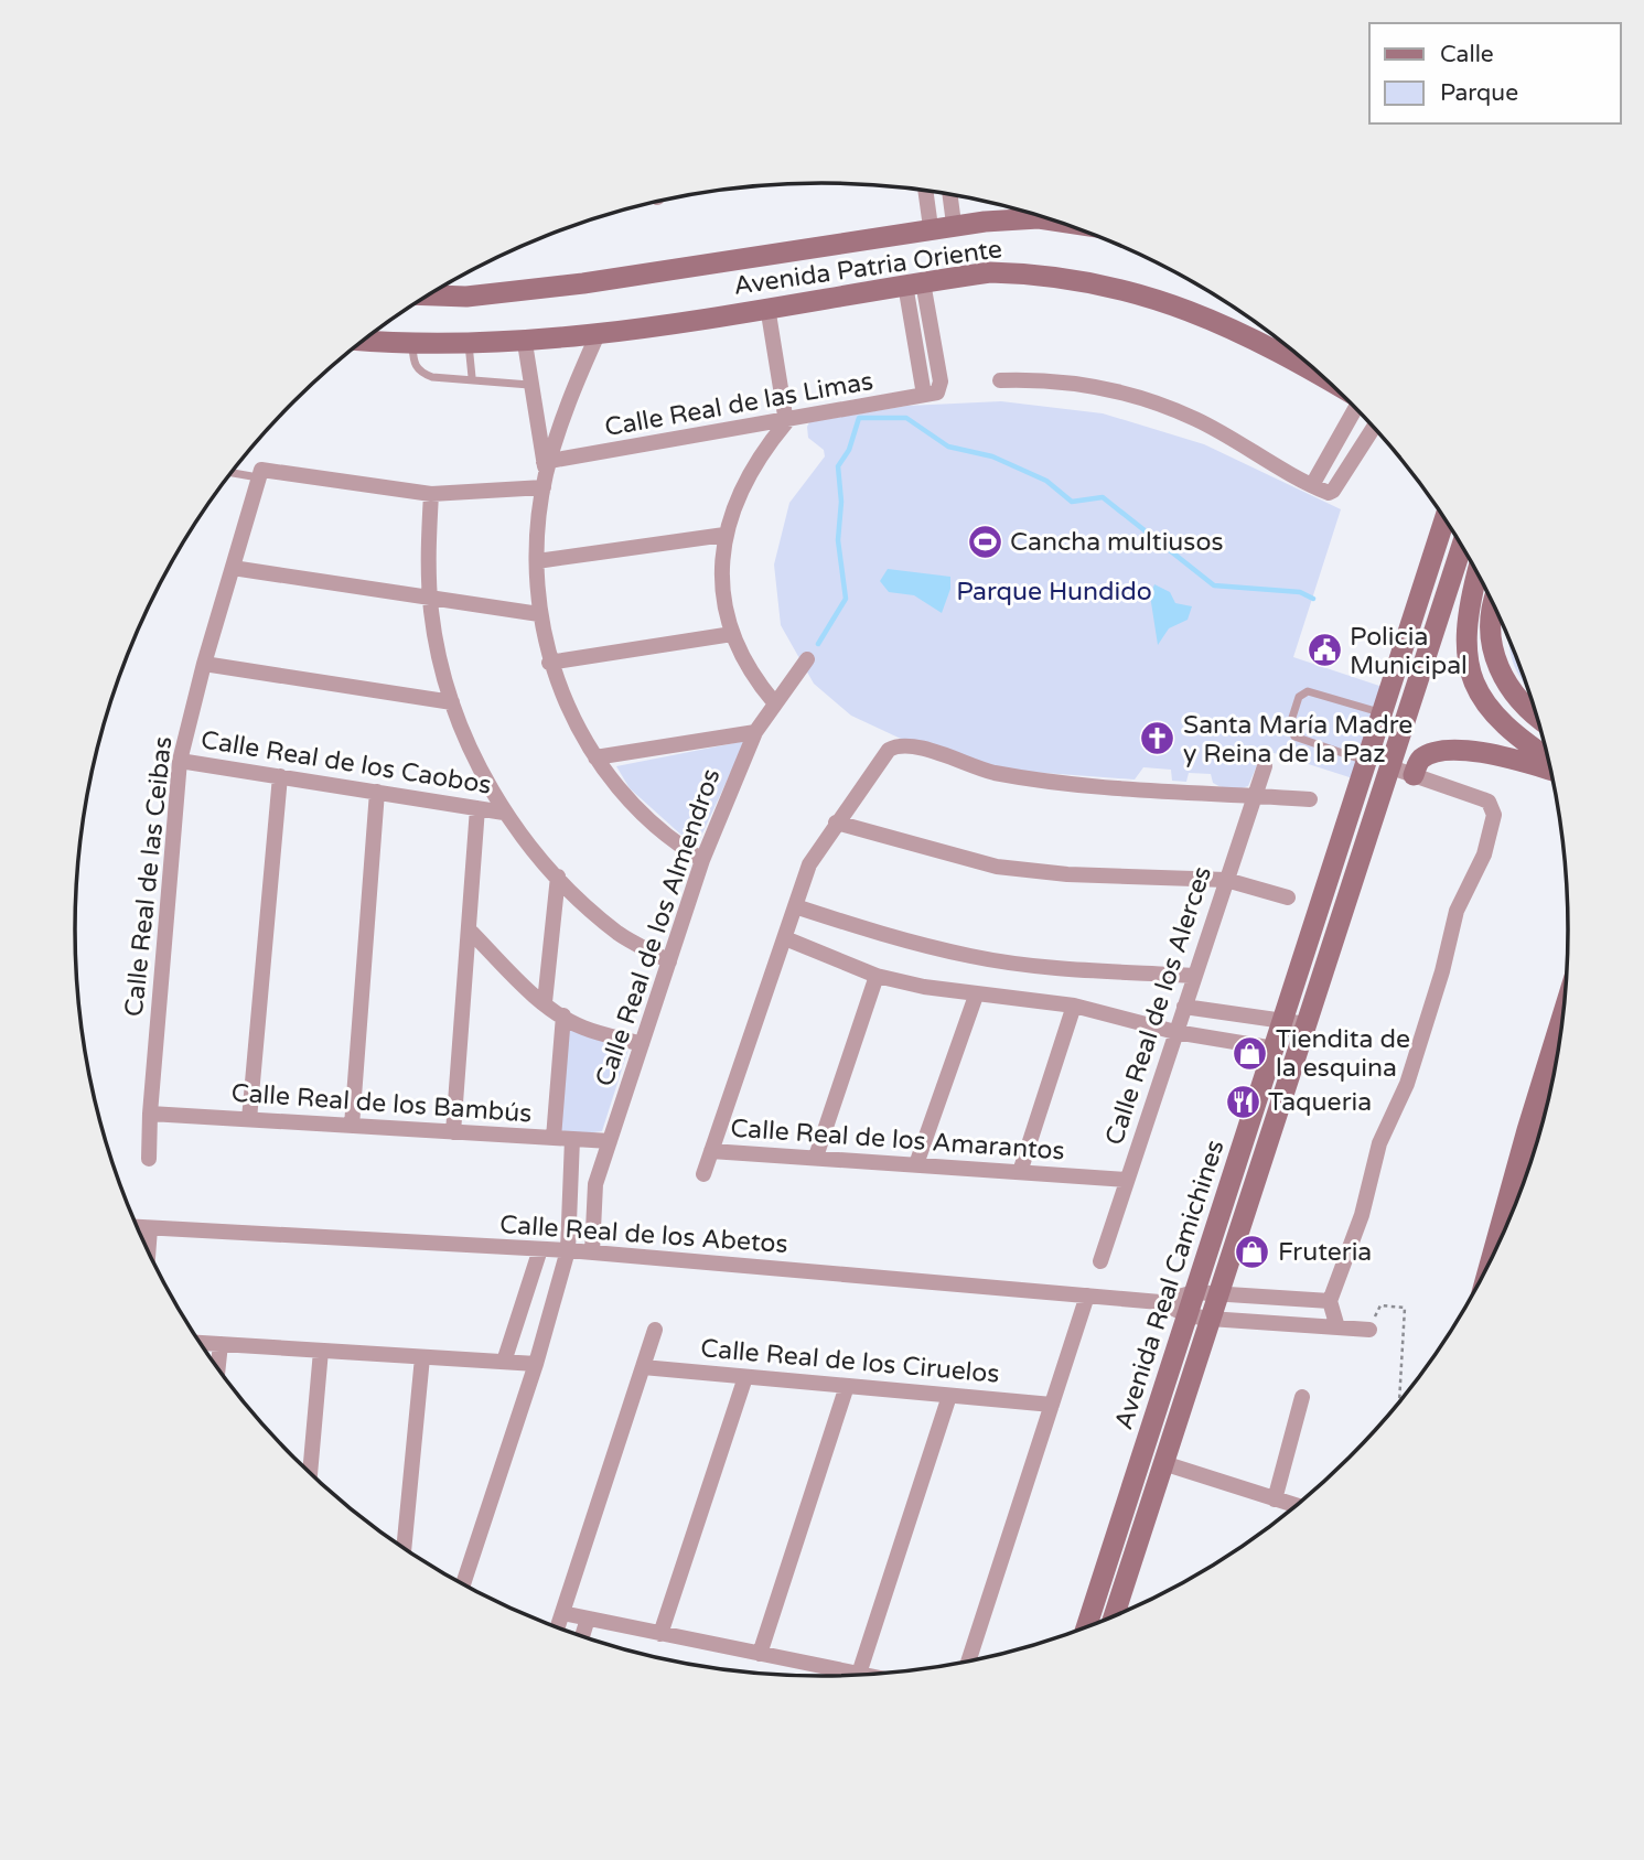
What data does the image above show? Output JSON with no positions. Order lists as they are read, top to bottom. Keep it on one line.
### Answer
{"streets":{"main road":["Avenida Patria Oriente","Avenida Real Camichines"],"street":["Calle Real de las Limas","Calle Real de los Caobos","Calle Real de las Ceibas","Calle Real de los Almendros","Calle Real de los Alerces","Calle Real de los Bambús","Calle Real de los Amarantos","Calle Real de los Abetos","Calle Real de los Ciruelos"]},"crossings":[["Avenida Patria Oriente","Calle Real de las Limas"],["Calle Real de las Limas","Calle Real de las Ceibas"],["Calle Real de los Caobos","Calle Real de las Ceibas"],["Calle Real de las Ceibas","Calle Real de los Bambús"],["Calle Real de los Almendros","Calle Real de los Bambús"],["Calle Real de los Almendros","Calle Real de los Abetos"],["Calle Real de los Alerces","Calle Real de los Amarantos"],["Calle Real de los Abetos","Avenida Real Camichines"]],"parks":["Parque Hundido"],"places":{"sports":["Cancha multiusos"],"public building":["Policia Municipal"],"church":["Santa María Madre y Reina de la Paz"],"shop":["Tiendita de la esquina","Fruteria"],"restaurant":["Taqueria"]},"legend":["Calle","Parque"]}
